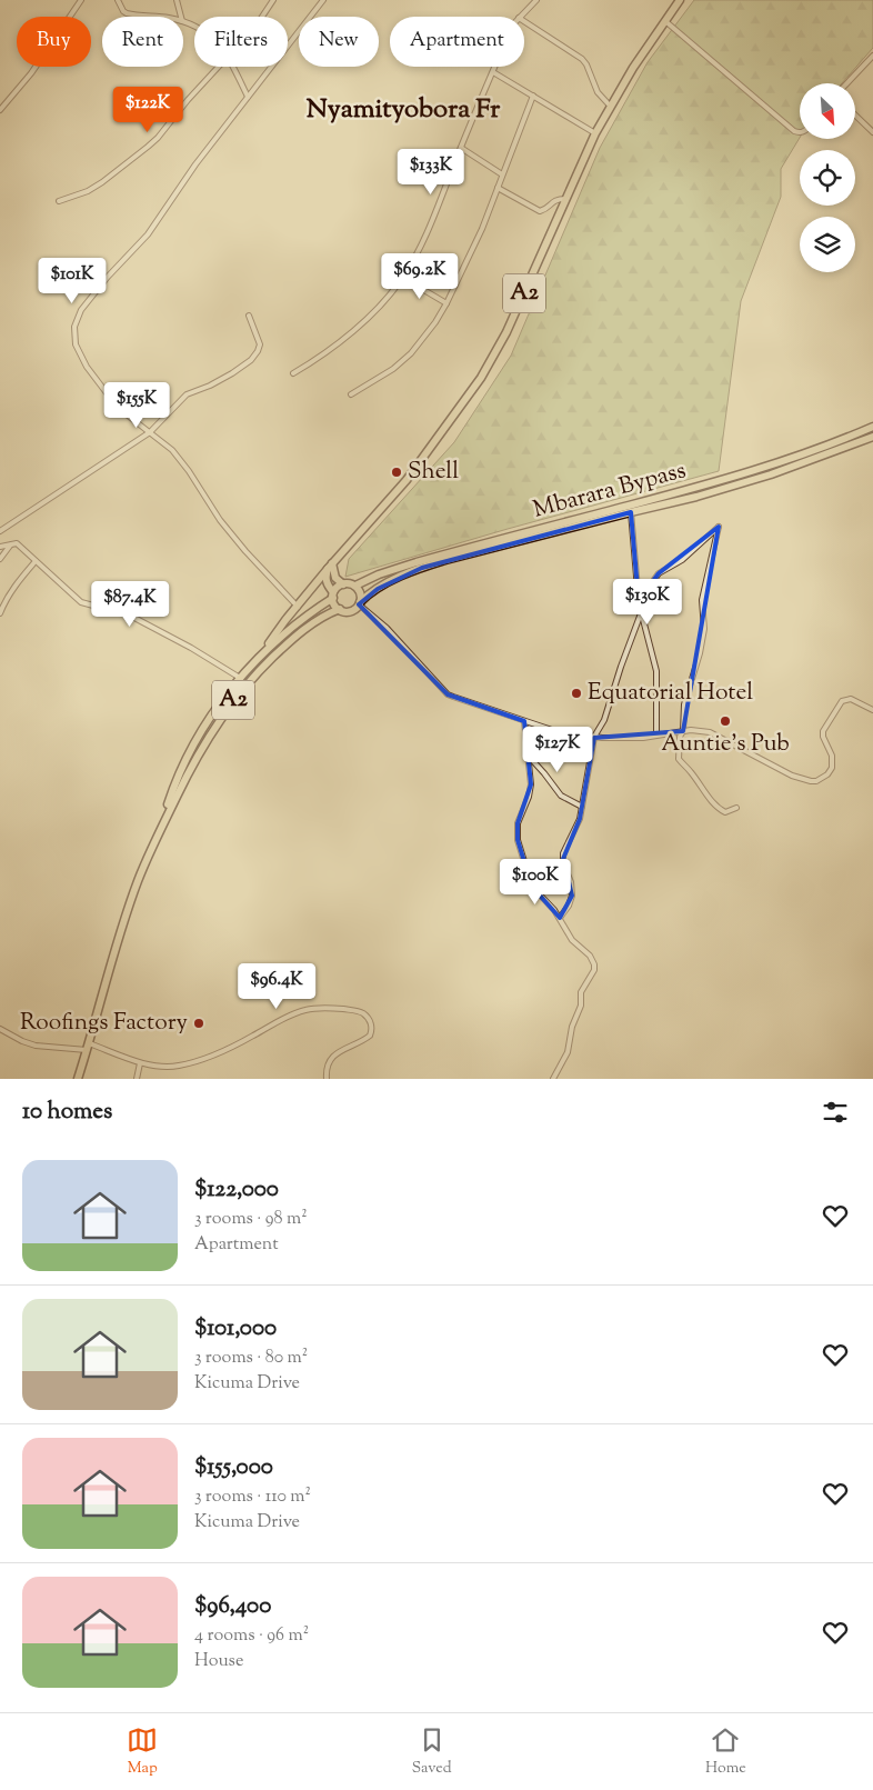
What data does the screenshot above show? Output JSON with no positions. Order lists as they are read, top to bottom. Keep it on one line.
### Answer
{"streets":{"main road":["A2","Mbarara Bypass"]},"crossings":[["A2","Mbarara Bypass"]],"districts":["Nyamityobora Fr"],"places":["Shell","Equatorial Hotel","Auntie’s Pub","Roofings Factory"],"north":"bottom right","page":{"chip":["Buy","Rent","Filters","New","Apartment"],"price":["$122K","$133K","$69.2K","$101K","$155K","$130K","$87.4K","$127K","$100K","$96.4K"],"heading":"10 homes","list":[{"name":"$122,000","note":"3 rooms · 98 m² · Apartment"},{"name":"$101,000","note":"3 rooms · 80 m² · Kicuma Drive"},{"name":"$155,000","note":"3 rooms · 110 m² · Kicuma Drive"},{"name":"$96,400","note":"4 rooms · 96 m² · House"}],"tabs":["Map","Saved","Home"]}}
